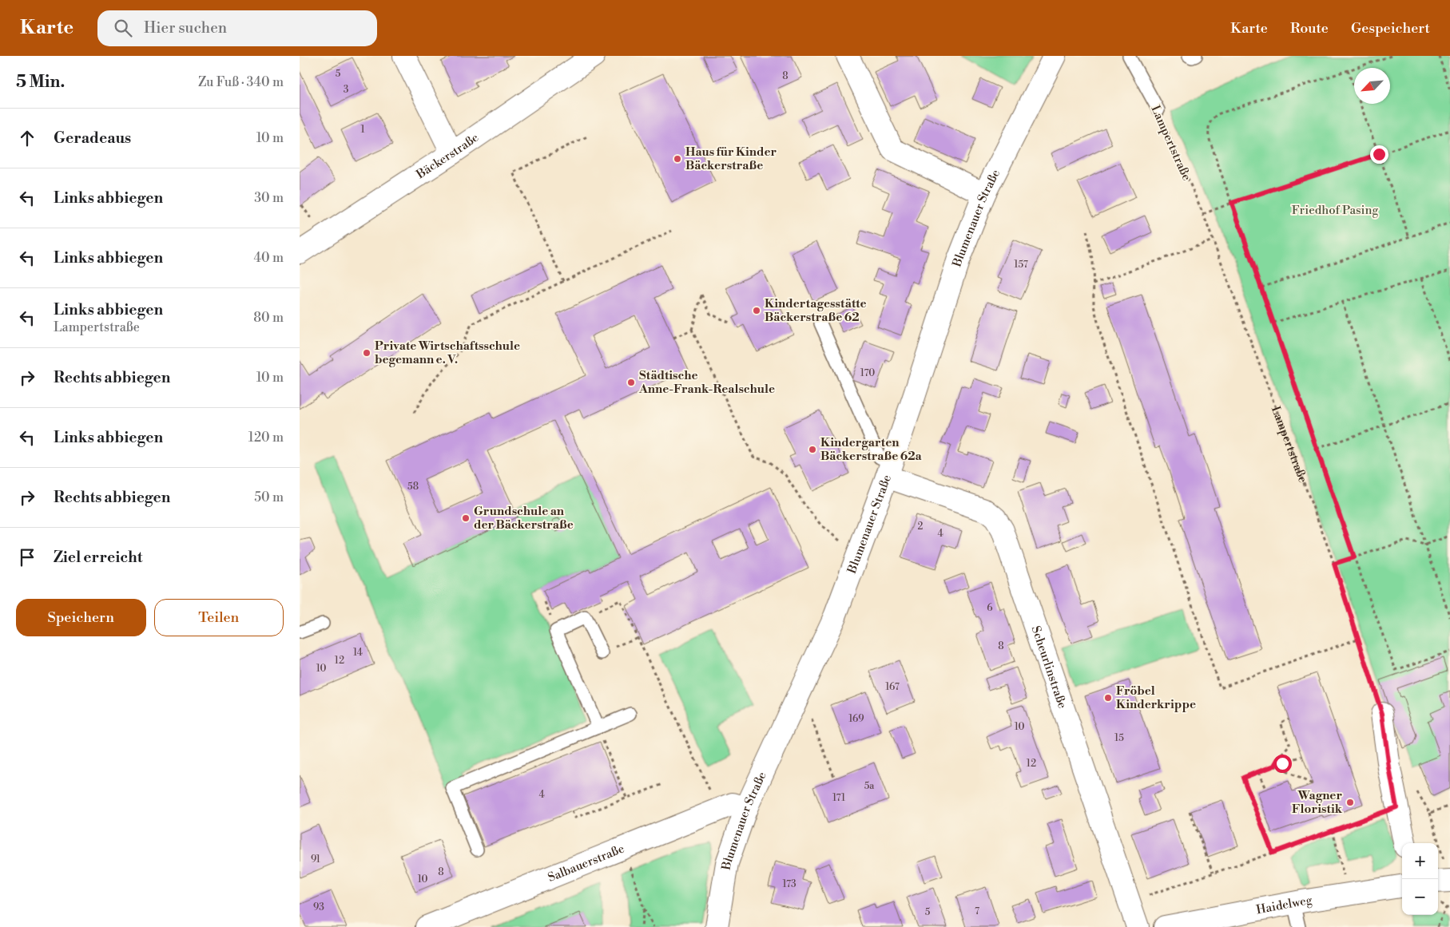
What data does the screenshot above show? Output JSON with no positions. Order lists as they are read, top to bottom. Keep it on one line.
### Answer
{"streets":{"street":["Bäckerstraße","Blumenauer Straße","Scheurlinstraße","Salbauerstraße","Haidelweg"],"lane":["Lampertstraße"]},"crossings":[["Blumenauer Straße","Scheurlinstraße"],["Blumenauer Straße","Salbauerstraße"]],"parks":["Friedhof Pasing"],"places":["Haus für Kinder Bäckerstraße","Kindertagesstätte Bäckerstraße 62","Private Wirtschaftsschule begemann e. V.","Städtische Anne-Frank-Realschule","Kindergarten Bäckerstraße 62a","Grundschule an der Bäckerstraße","Fröbel Kinderkrippe","Wagner Floristik"],"house_numbers":["5","8","3","1","157","170","58","2","4","6","8","14","12","10","167","169","10","15","12","5a","4","171","91","8","10","173","93","7","5"],"north":"bottom left","page":{"header":"Karte","search":"Hier suchen","nav":["Karte","Route","Gespeichert"],"heading":["5 Min.","Zu Fuß · 340 m"],"list":[["Geradeaus","10 m"],["Links abbiegen","30 m"],["Links abbiegen","40 m"],["Links abbiegen","Lampertstraße","80 m"],["Rechts abbiegen","10 m"],["Links abbiegen","120 m"],["Rechts abbiegen","50 m"],"Ziel erreicht"],"buttons":["Speichern","Teilen"],"map_buttons":["+","−"]}}
